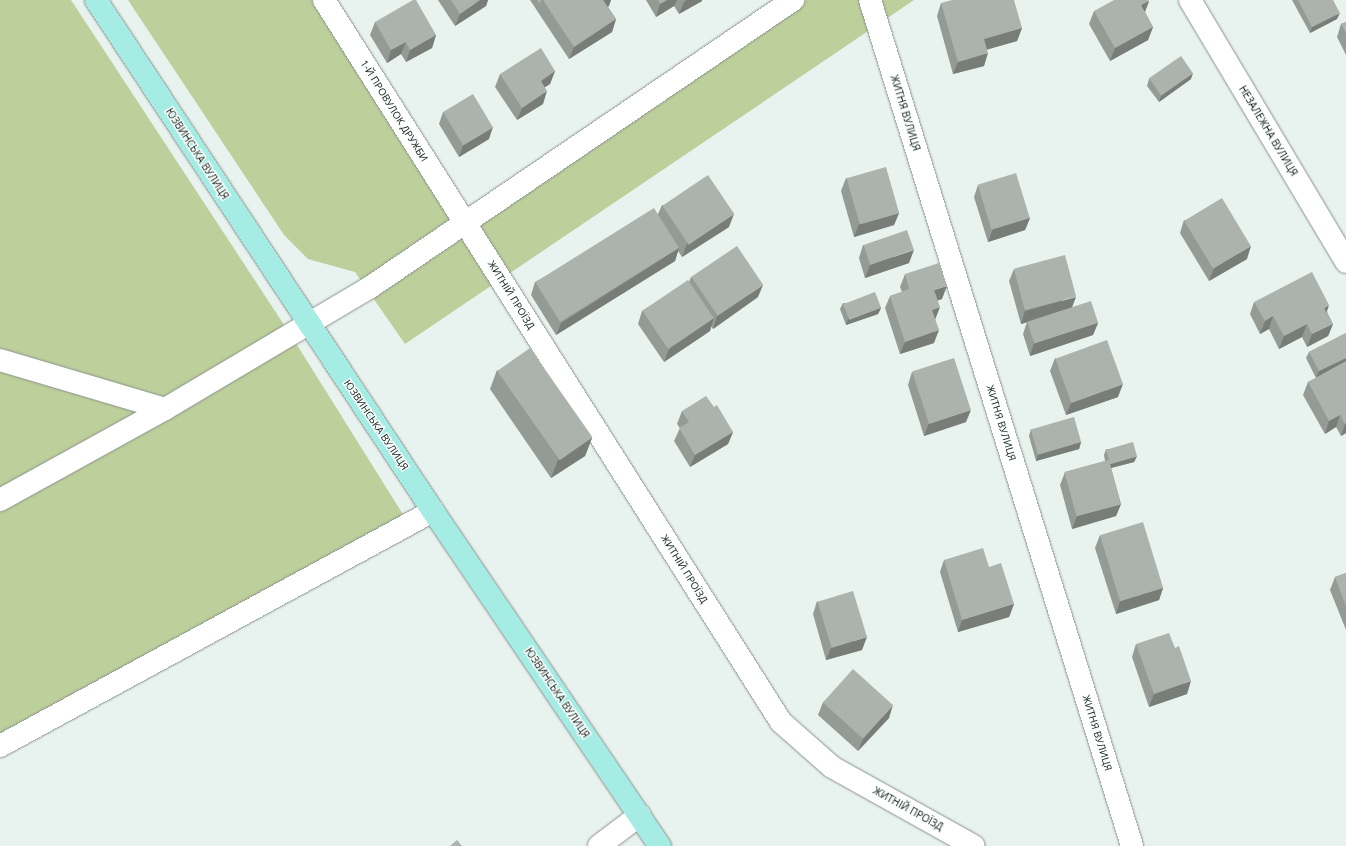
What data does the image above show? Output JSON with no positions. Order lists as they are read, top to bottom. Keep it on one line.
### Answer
{"streets":{"main road":["ЮЗВИНСЬКА ВУЛИЦЯ"],"street":["1-Й ПРОВУЛОК ДРУЖБИ","ЖИТНЯ ВУЛИЦЯ","НЕЗАЛЕЖНА ВУЛИЦЯ","ЖИТНІЙ ПРОЇЗД"]},"crossings":[["1-Й ПРОВУЛОК ДРУЖБИ","ЖИТНІЙ ПРОЇЗД"]]}
